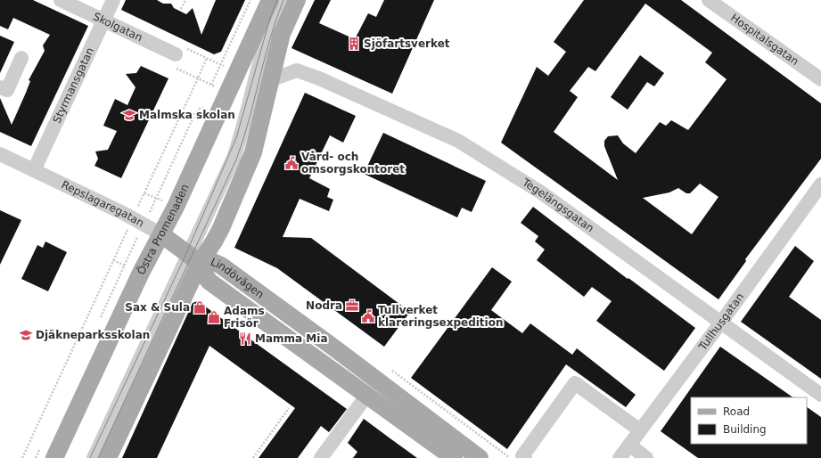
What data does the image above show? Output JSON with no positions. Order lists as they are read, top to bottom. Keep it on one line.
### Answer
{"streets":{"main road":["Repslagaregatan","Östra Promenaden","Lindövägen"],"street":["Skolgatan","Hospitalsgatan","Styrmansgatan","Tegelängsgatan","Tullhusgatan"]},"crossings":[["Skolgatan","Styrmansgatan"],["Styrmansgatan","Repslagaregatan"],["Repslagaregatan","Östra Promenaden"],["Repslagaregatan","Lindövägen"],["Tegelängsgatan","Tullhusgatan"]],"places":{"building":["Sjöfartsverket"],"school or university":["Malmska skolan","Djäkneparksskolan"],"public building":["Vård- och omsorgskontoret","Tullverket klareringsexpedition"],"office":["Nodra"],"shop":["Sax & Sula","Adams Frisör"],"restaurant":["Mamma Mia"]},"legend":["Road","Building"]}
